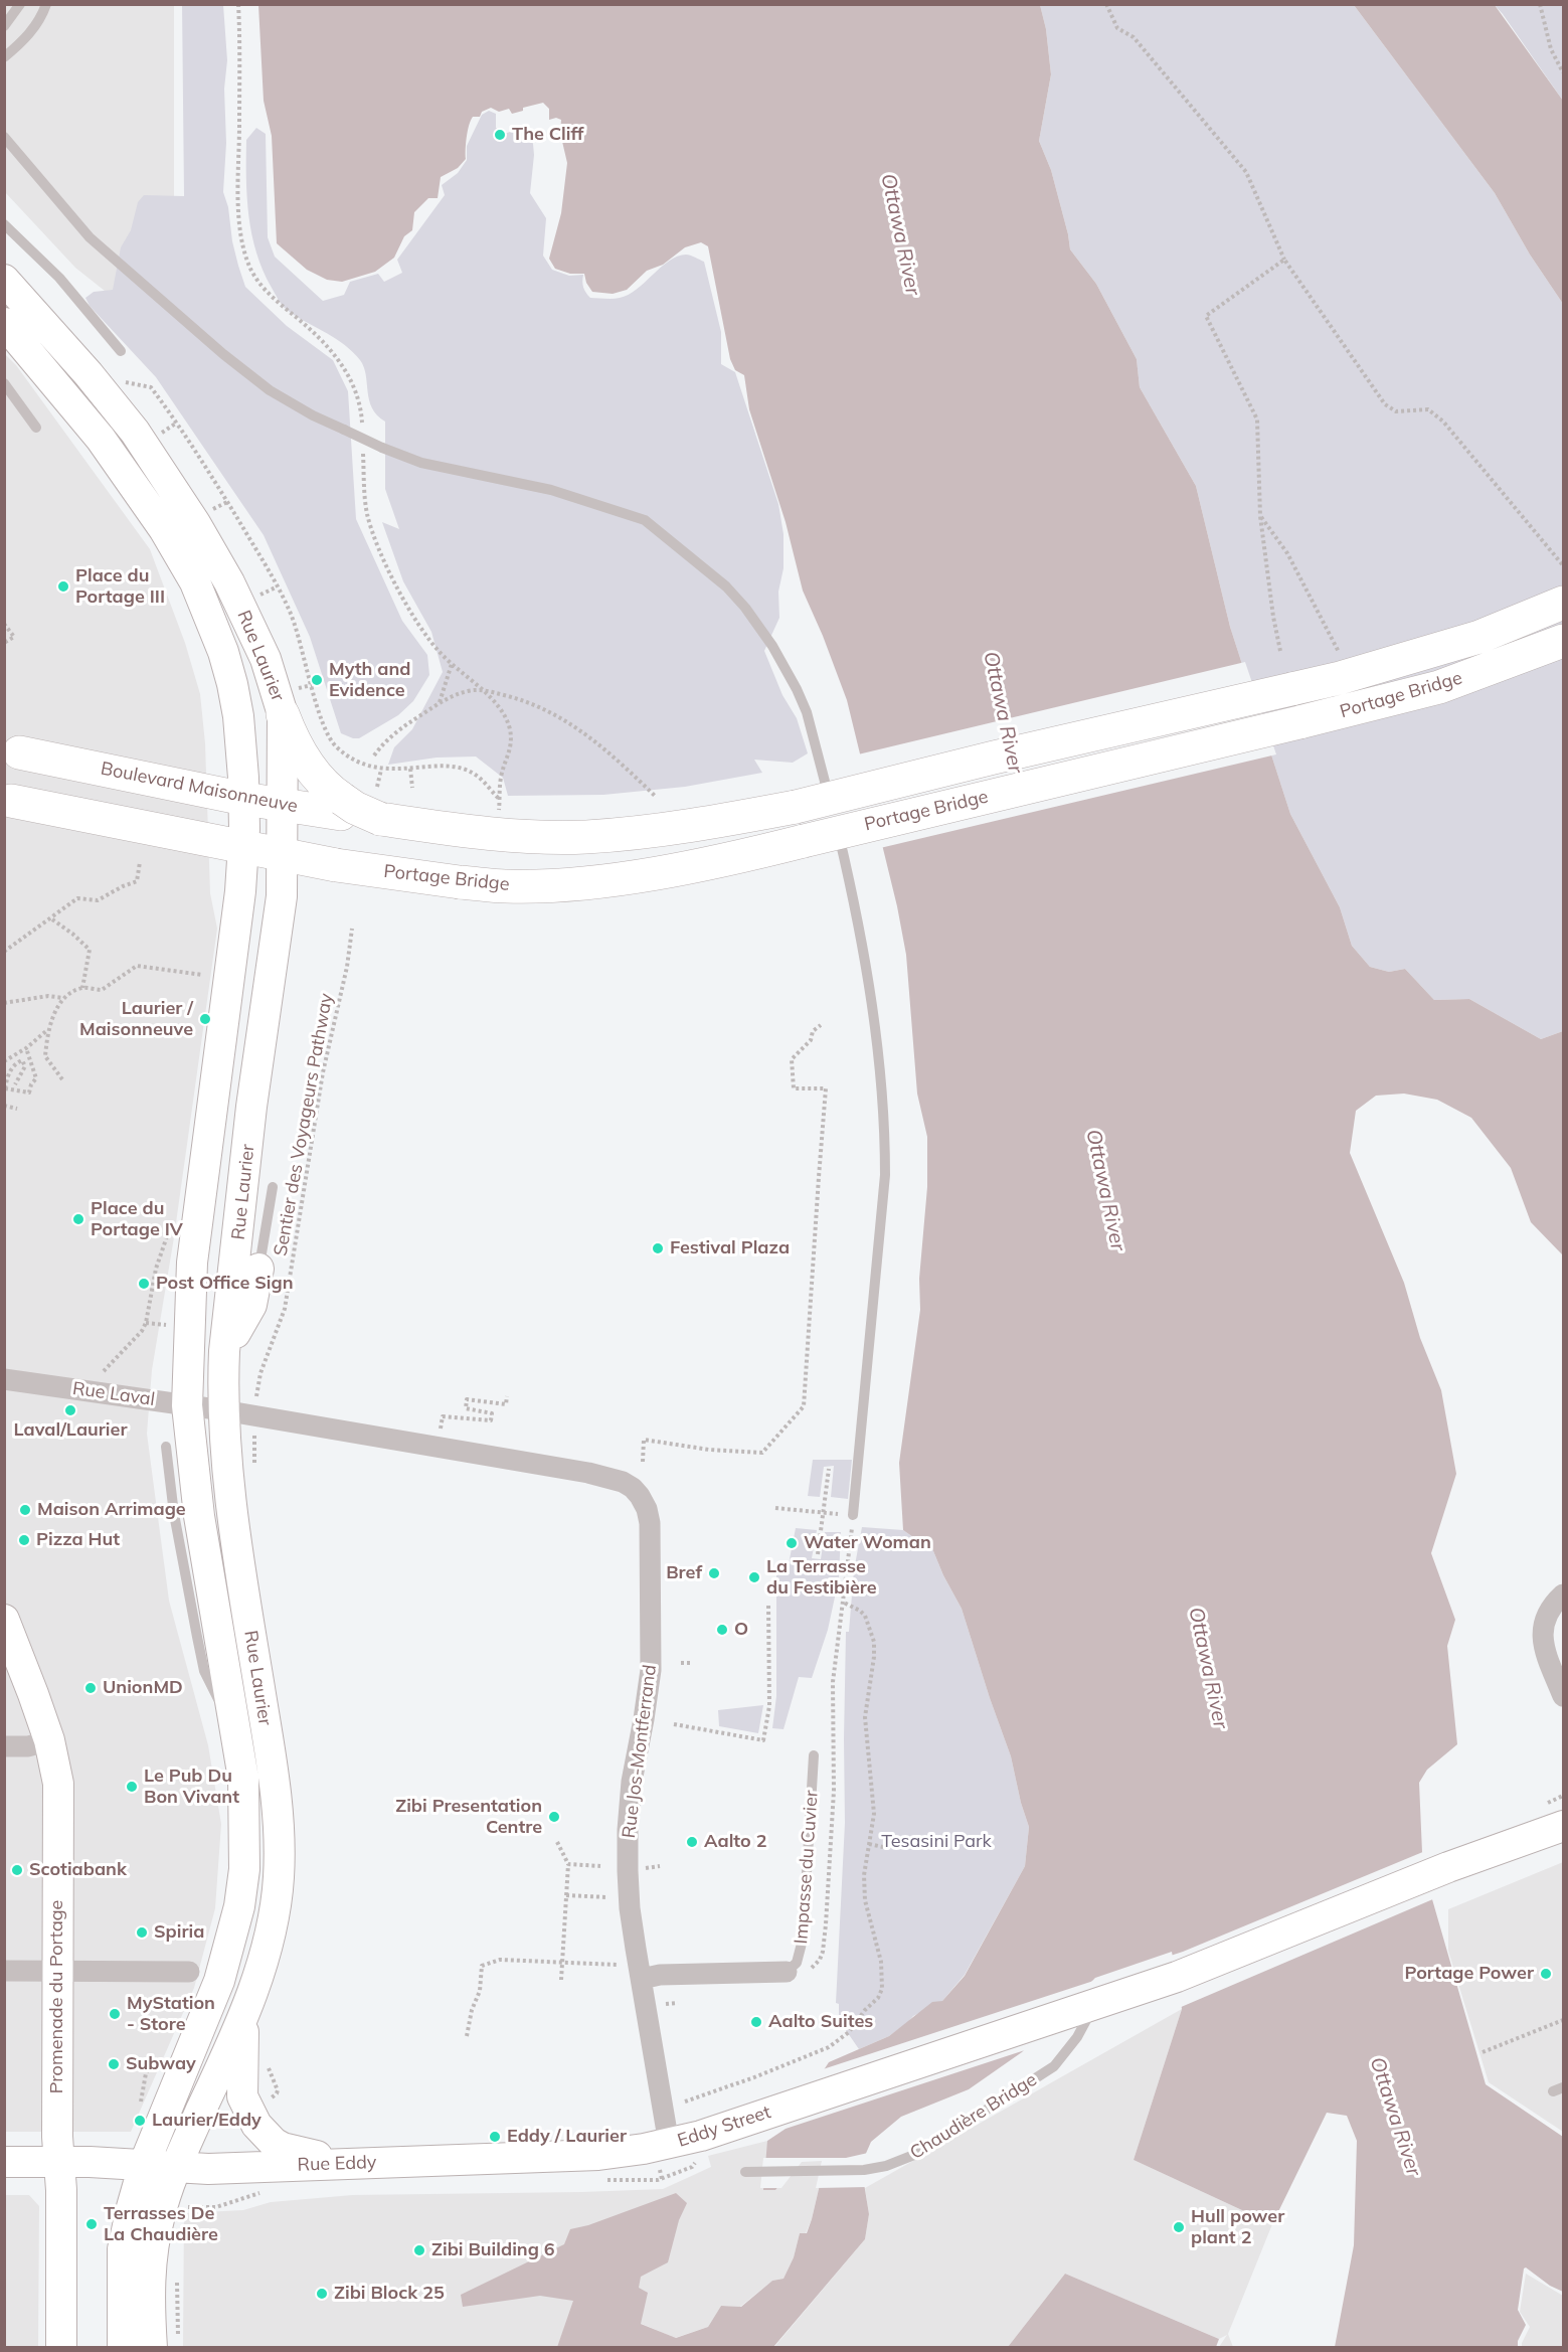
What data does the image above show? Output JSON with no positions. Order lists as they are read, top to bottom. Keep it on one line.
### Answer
{"streets":{"main road":["Rue Laurier","Portage Bridge","Boulevard Maisonneuve","Promenade du Portage","Eddy Street","Rue Eddy"],"street":["Rue Laval","Rue Jos-Montferrand"],"lane":["Impasse du Cuvier","Chaudière Bridge"],"path":["Sentier des Voyageurs Pathway"]},"crossings":[["Rue Laurier","Portage Bridge"],["Rue Laurier","Boulevard Maisonneuve"],["Rue Laurier","Rue Laval"],["Rue Laurier","Rue Jos-Montferrand"],["Rue Laurier","Rue Eddy"],["Portage Bridge","Boulevard Maisonneuve"],["Rue Laval","Rue Jos-Montferrand"],["Rue Jos-Montferrand","Eddy Street"],["Rue Jos-Montferrand","Rue Eddy"],["Promenade du Portage","Rue Eddy"],["Chaudière Bridge","Eddy Street"],["Eddy Street","Rue Eddy"]],"water":["Ottawa River"],"parks":["Tesasini Park"],"places":["The Cliff","Place du Portage III","Myth and Evidence","Laurier / Maisonneuve","Place du Portage IV","Festival Plaza","Post Office Sign","Laval/Laurier","Maison Arrimage","Pizza Hut","Water Woman","Bref","La Terrasse du Festibière","O","UnionMD","Le Pub Du Bon Vivant","Zibi Presentation Centre","Aalto 2","Scotiabank","Spiria","Portage Power","MyStation - Store","Aalto Suites","Subway","Laurier/Eddy","Eddy / Laurier","Terrasses De La Chaudière","Hull power plant 2","Zibi Building 6","Zibi Block 25"]}
